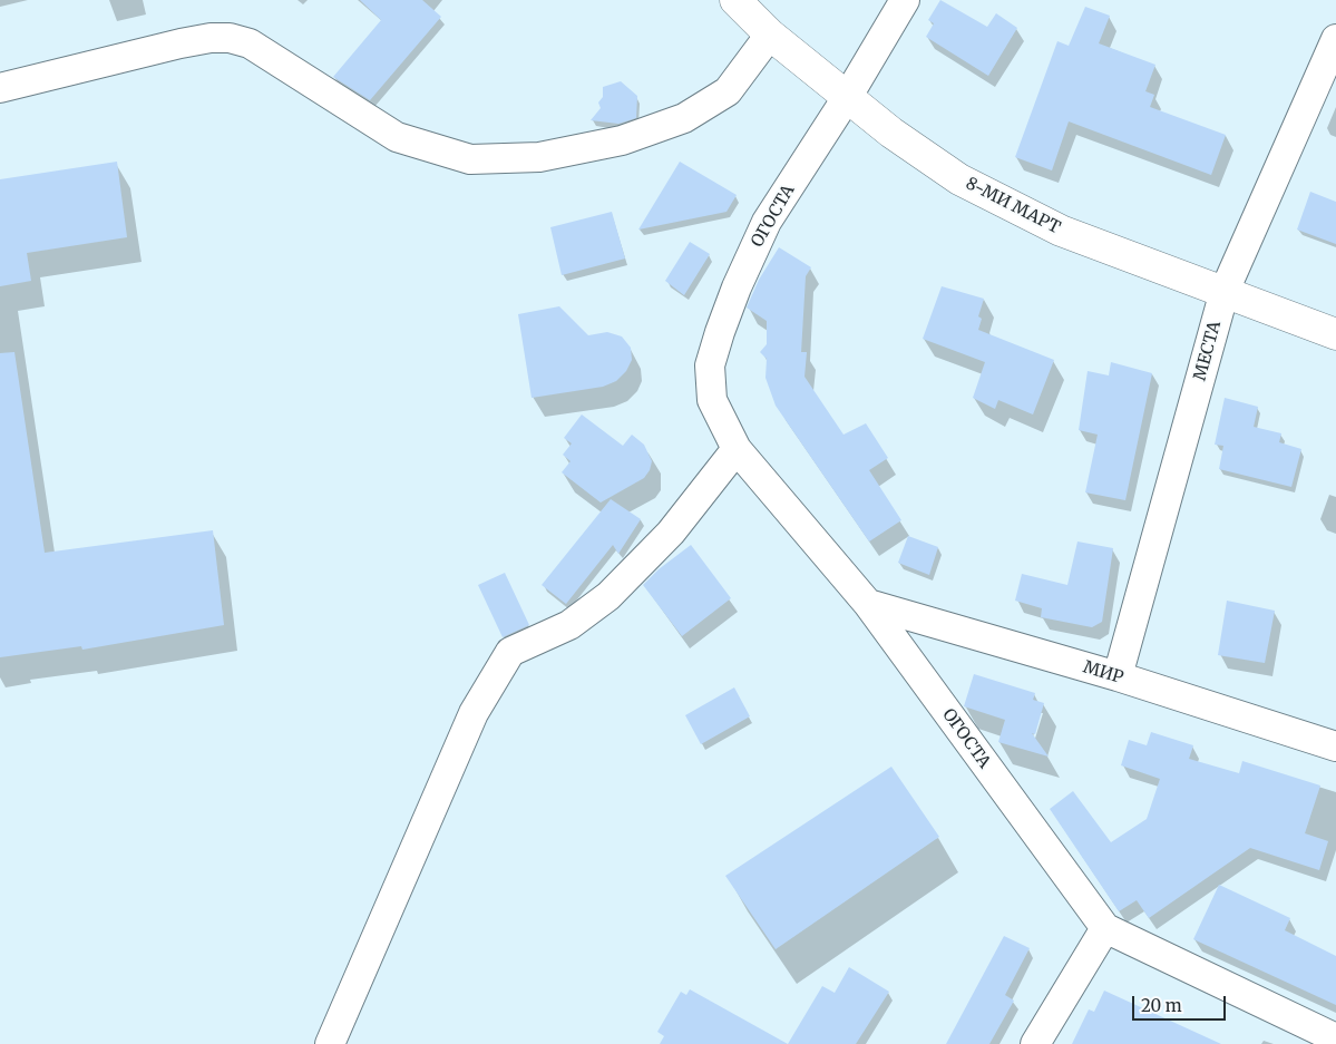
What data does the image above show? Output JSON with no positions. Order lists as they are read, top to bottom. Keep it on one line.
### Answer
{"streets":{"main road":["8-МИ МАРТ"],"street":["ОГОСТА","МЕСТА","МИР"]},"crossings":[["8-МИ МАРТ","ОГОСТА"],["8-МИ МАРТ","МЕСТА"],["ОГОСТА","МИР"],["МЕСТА","МИР"]],"scale_bar":"20 m"}
